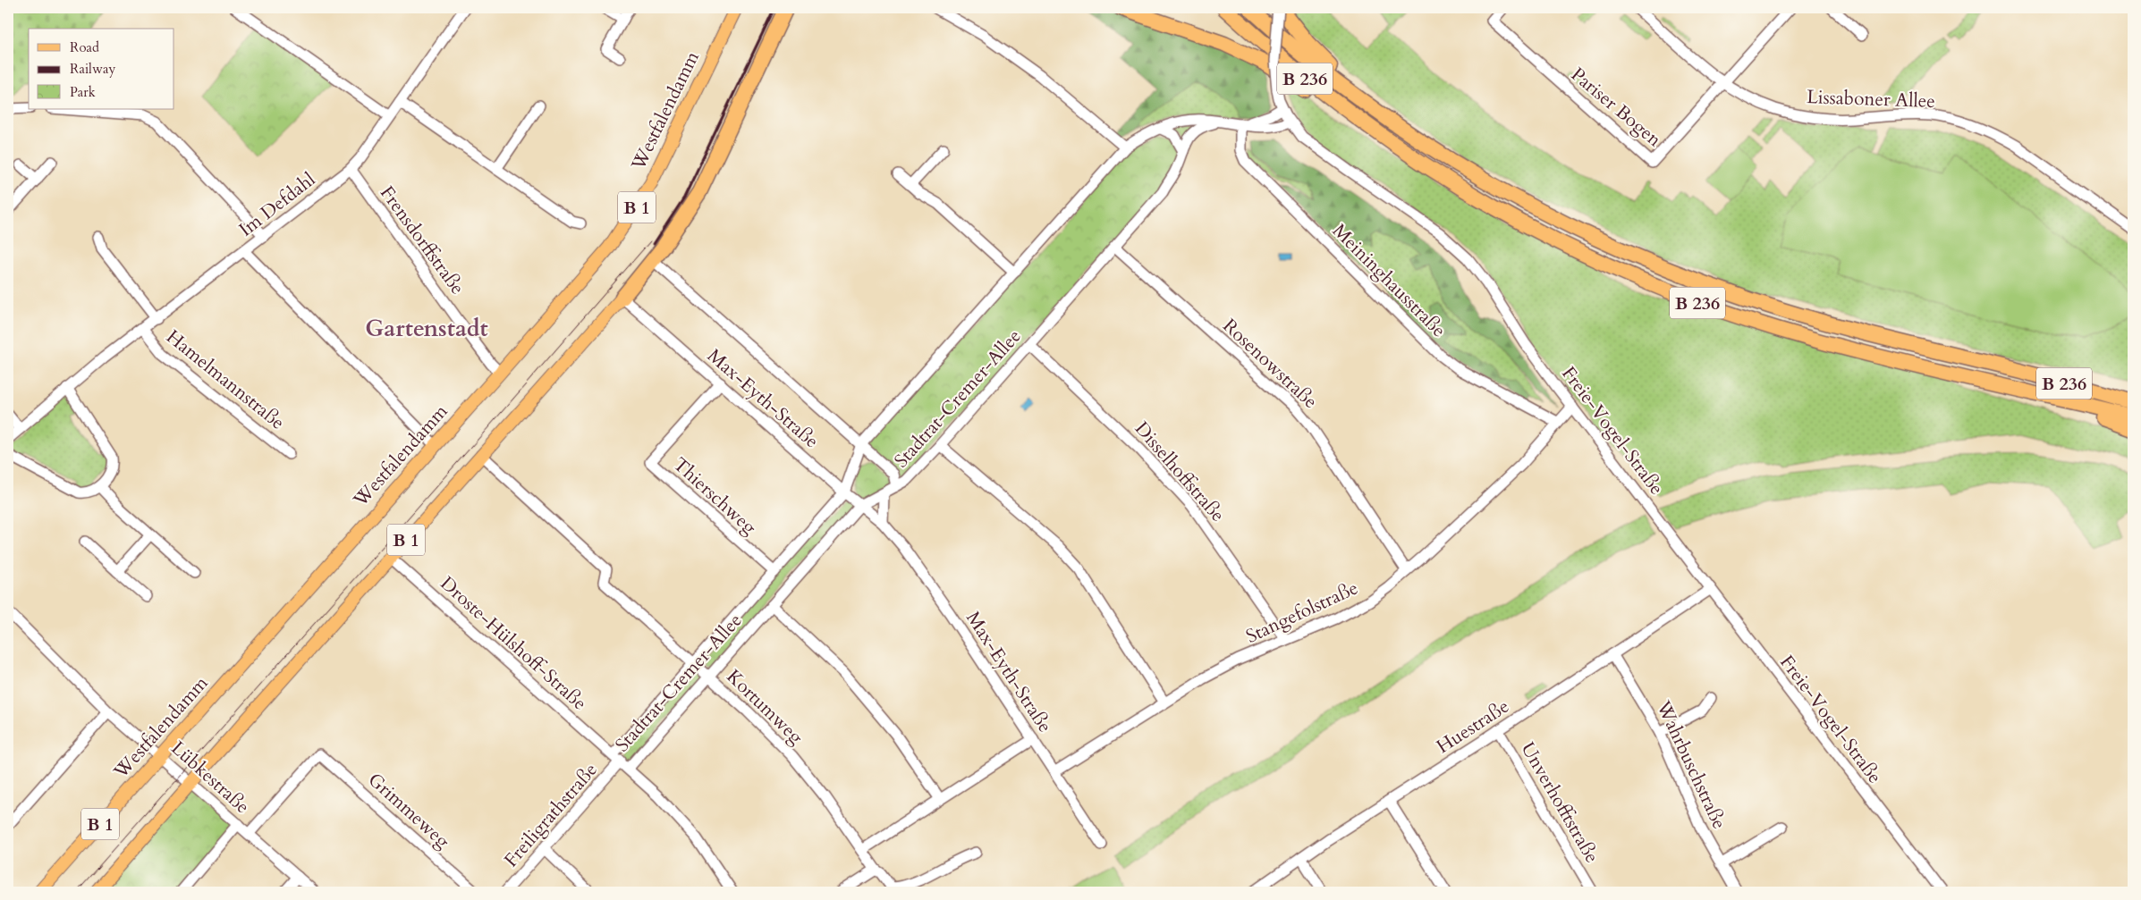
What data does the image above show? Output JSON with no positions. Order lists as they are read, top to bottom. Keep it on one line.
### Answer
{"streets":{"highway":["B 236","B 1"],"main road":["Westfalendamm"],"street":["Lissaboner Allee","Pariser Bogen","Im Defdahl","Frensdorffstraße","Meininghausstraße","Rosenowstraße","Hamelmannstraße","Max-Eyth-Straße","Stadtrat-Cremer-Allee","Freie-Vogel-Straße","Disselhoffstraße","Thierschweg","Stangefolstraße","Droste-Hülshoff-Straße","Kortumweg","Huestraße","Wahrbuschstraße","Lübkestraße","Unverhofftstraße","Grimmeweg","Freiligrathstraße"]},"crossings":[["Lissaboner Allee","Pariser Bogen"],["Westfalendamm","Frensdorffstraße"],["Westfalendamm","Lübkestraße"],["Im Defdahl","Frensdorffstraße"],["Im Defdahl","Hamelmannstraße"],["B 1","Max-Eyth-Straße"],["B 1","Droste-Hülshoff-Straße"],["B 1","Kortumweg"],["B 1","Lübkestraße"],["Meininghausstraße","Stadtrat-Cremer-Allee"],["Meininghausstraße","Stangefolstraße"],["Rosenowstraße","Stadtrat-Cremer-Allee"],["Rosenowstraße","Stangefolstraße"],["Max-Eyth-Straße","Stadtrat-Cremer-Allee"],["Max-Eyth-Straße","Thierschweg"],["Max-Eyth-Straße","Stangefolstraße"],["Stadtrat-Cremer-Allee","Freie-Vogel-Straße"],["Stadtrat-Cremer-Allee","Disselhoffstraße"],["Stadtrat-Cremer-Allee","Thierschweg"],["Stadtrat-Cremer-Allee","Droste-Hülshoff-Straße"],["Stadtrat-Cremer-Allee","Kortumweg"],["Stadtrat-Cremer-Allee","Freiligrathstraße"],["Freie-Vogel-Straße","Stangefolstraße"],["Freie-Vogel-Straße","Huestraße"],["Disselhoffstraße","Stangefolstraße"],["Droste-Hülshoff-Straße","Freiligrathstraße"],["Huestraße","Wahrbuschstraße"],["Huestraße","Unverhofftstraße"],["Lübkestraße","Grimmeweg"]],"districts":["Gartenstadt"],"legend":["Road","Railway","Park"]}
